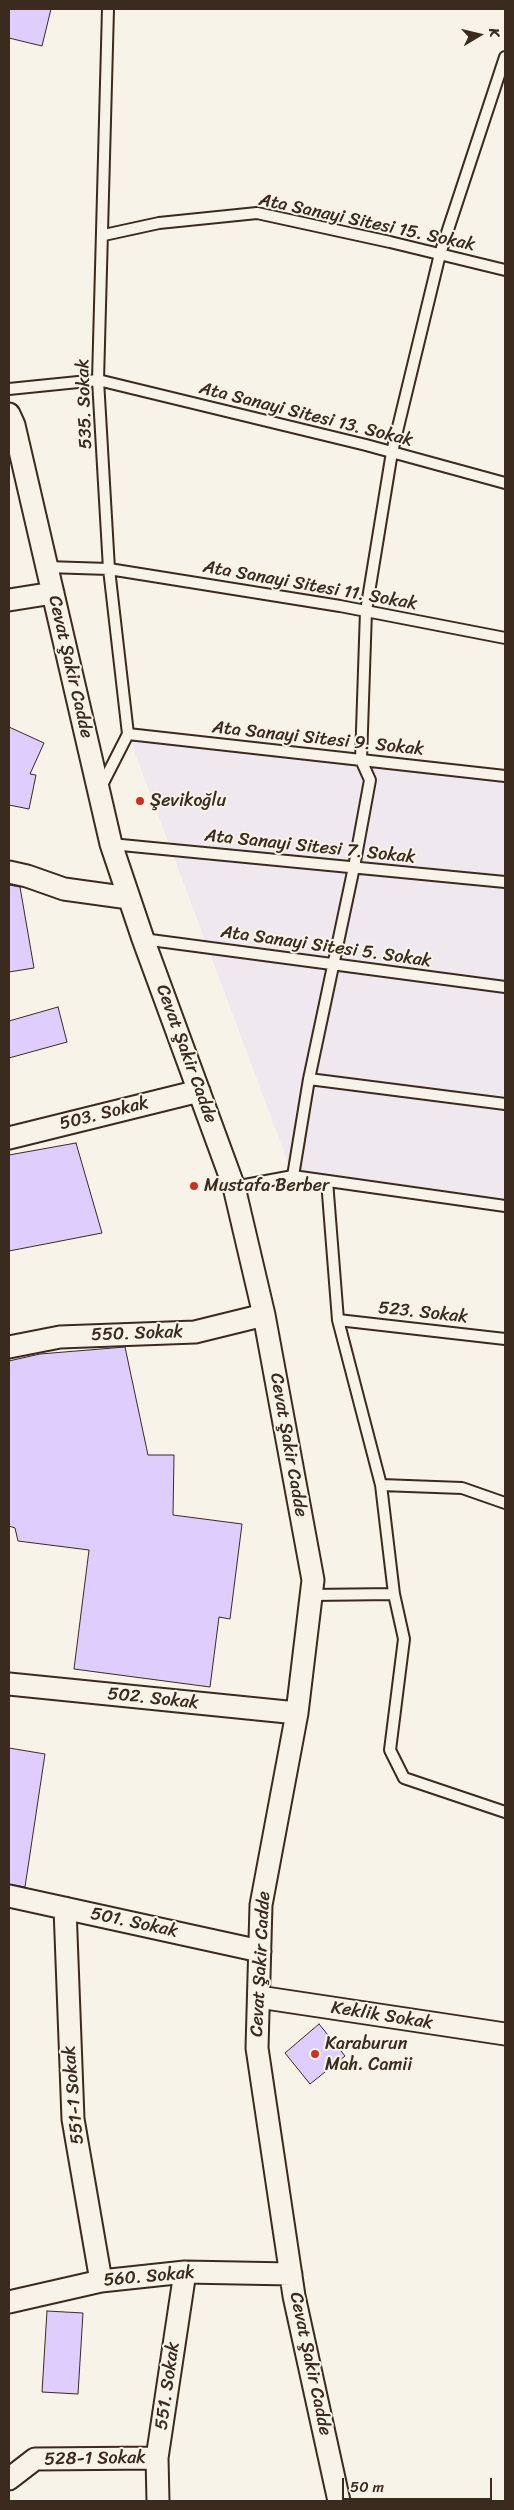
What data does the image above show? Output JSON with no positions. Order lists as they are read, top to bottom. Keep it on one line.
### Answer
{"streets":{"street":["Cevat Şakir Cadde","503. Sokak","550. Sokak","502. Sokak","501. Sokak","Keklik Sokak","551-1 Sokak","560. Sokak","551. Sokak","528-1 Sokak"],"lane":["Ata Sanayi Sitesi 15. Sokak","535. Sokak","Ata Sanayi Sitesi 13. Sokak","Ata Sanayi Sitesi 11. Sokak","Ata Sanayi Sitesi 9. Sokak","Ata Sanayi Sitesi 7. Sokak","Ata Sanayi Sitesi 5. Sokak","523. Sokak"]},"crossings":[["Ata Sanayi Sitesi 15. Sokak","535. Sokak"],["535. Sokak","Ata Sanayi Sitesi 13. Sokak"],["535. Sokak","Ata Sanayi Sitesi 11. Sokak"],["535. Sokak","Ata Sanayi Sitesi 9. Sokak"],["Ata Sanayi Sitesi 11. Sokak","Cevat Şakir Cadde"],["Cevat Şakir Cadde","Ata Sanayi Sitesi 7. Sokak"],["Cevat Şakir Cadde","Ata Sanayi Sitesi 5. Sokak"],["Cevat Şakir Cadde","503. Sokak"],["Cevat Şakir Cadde","550. Sokak"],["Cevat Şakir Cadde","502. Sokak"],["Cevat Şakir Cadde","501. Sokak"],["Cevat Şakir Cadde","Keklik Sokak"],["Cevat Şakir Cadde","560. Sokak"],["501. Sokak","551-1 Sokak"],["551-1 Sokak","560. Sokak"],["560. Sokak","551. Sokak"],["551. Sokak","528-1 Sokak"]],"places":["Şevikoğlu","Mustafa Berber","Karaburun Mah. Camii"],"scale_bar":"50 m","north":"right"}
